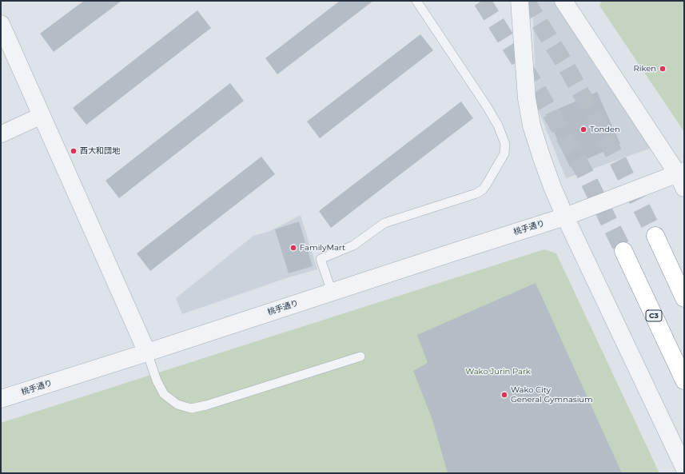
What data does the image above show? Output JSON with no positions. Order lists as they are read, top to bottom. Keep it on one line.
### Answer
{"streets":{"highway":["C3"],"street":["桃手通り"]},"parks":["Wako Jurin Park"],"places":["Riken","Tonden","西大和団地","FamilyMart","Wako City General Gymnasium"]}
